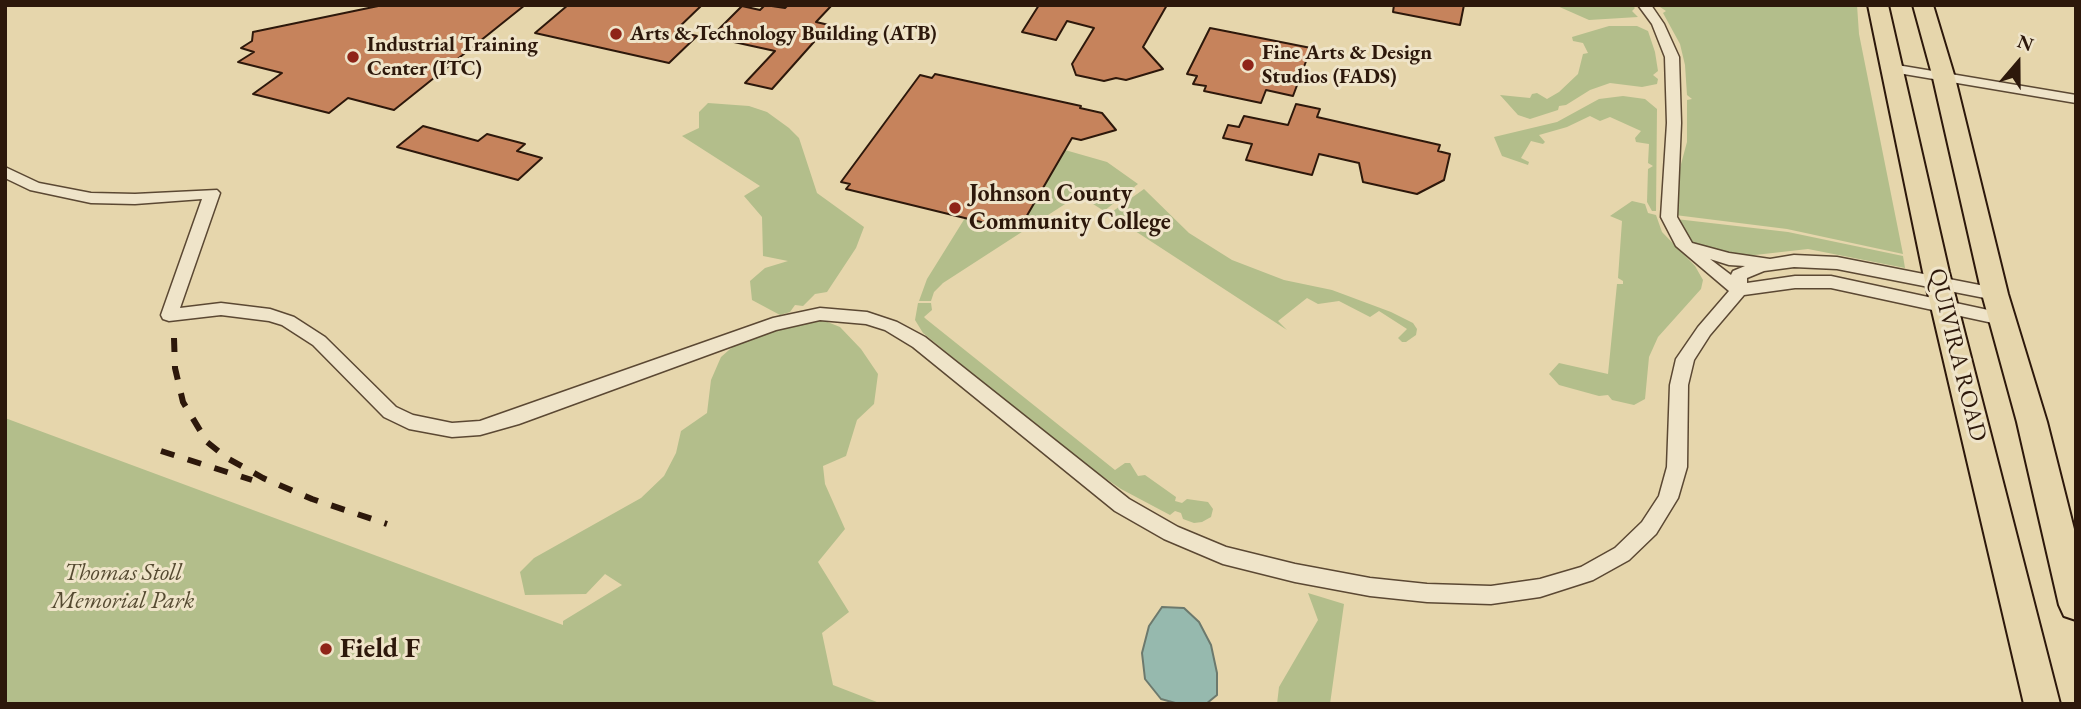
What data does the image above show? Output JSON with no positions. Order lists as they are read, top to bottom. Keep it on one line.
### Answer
{"streets":{"main road":["QUIVIRA ROAD"]},"parks":["Thomas Stoll Memorial Park"],"places":["Arts & Technology Building (ATB)","Industrial Training Center (ITC)","Fine Arts & Design Studios (FADS)","Johnson County Community College","Field F"],"north":"top"}
